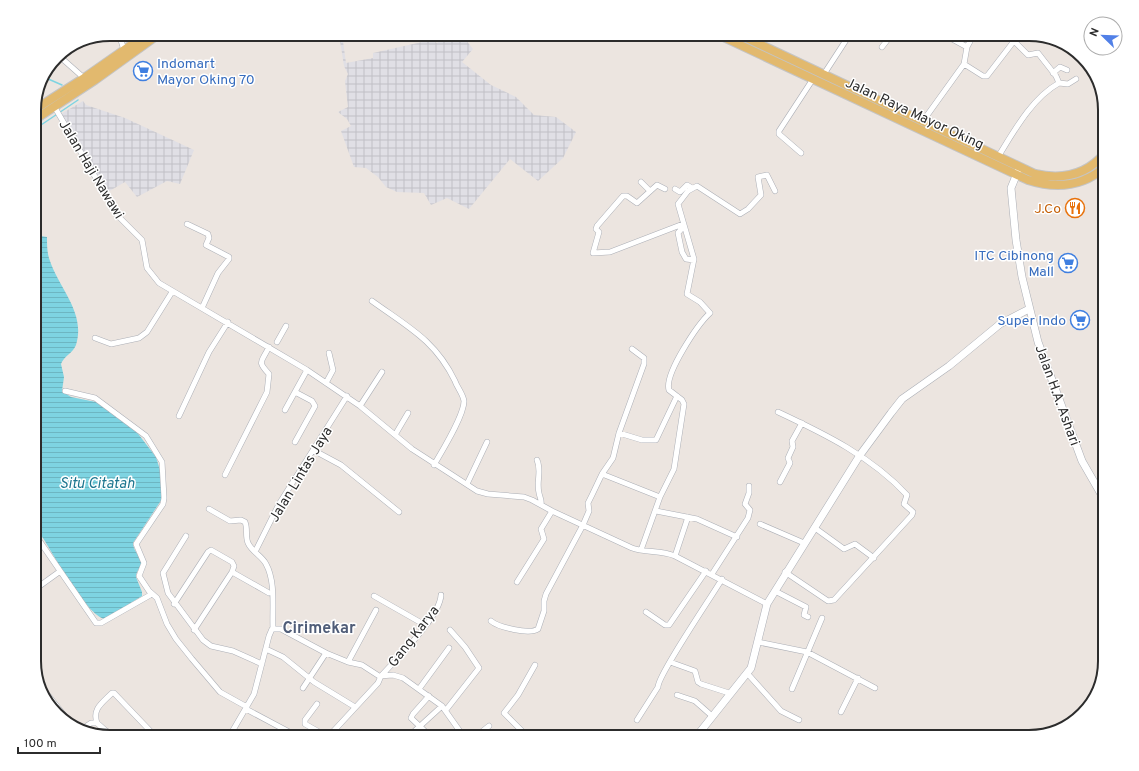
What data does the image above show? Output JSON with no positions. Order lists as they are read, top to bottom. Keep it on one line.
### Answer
{"streets":{"main road":["Jalan Raya Mayor Oking"],"street":["Jalan Haji Nawawi","Jalan H.A. Ashari","Jalan Lintas Jaya","Gang Karya"]},"crossings":[["Jalan Raya Mayor Oking","Jalan H.A. Ashari"],["Jalan Haji Nawawi","Jalan Lintas Jaya"]],"districts":["Cirimekar"],"water":["Situ Citatah"],"places":{"supermarket":["Indomart Mayor Oking 70","ITC Cibinong Mall","Super Indo"],"restaurant":["J.Co"]},"scale_bar":"100 m","north":"top left"}
